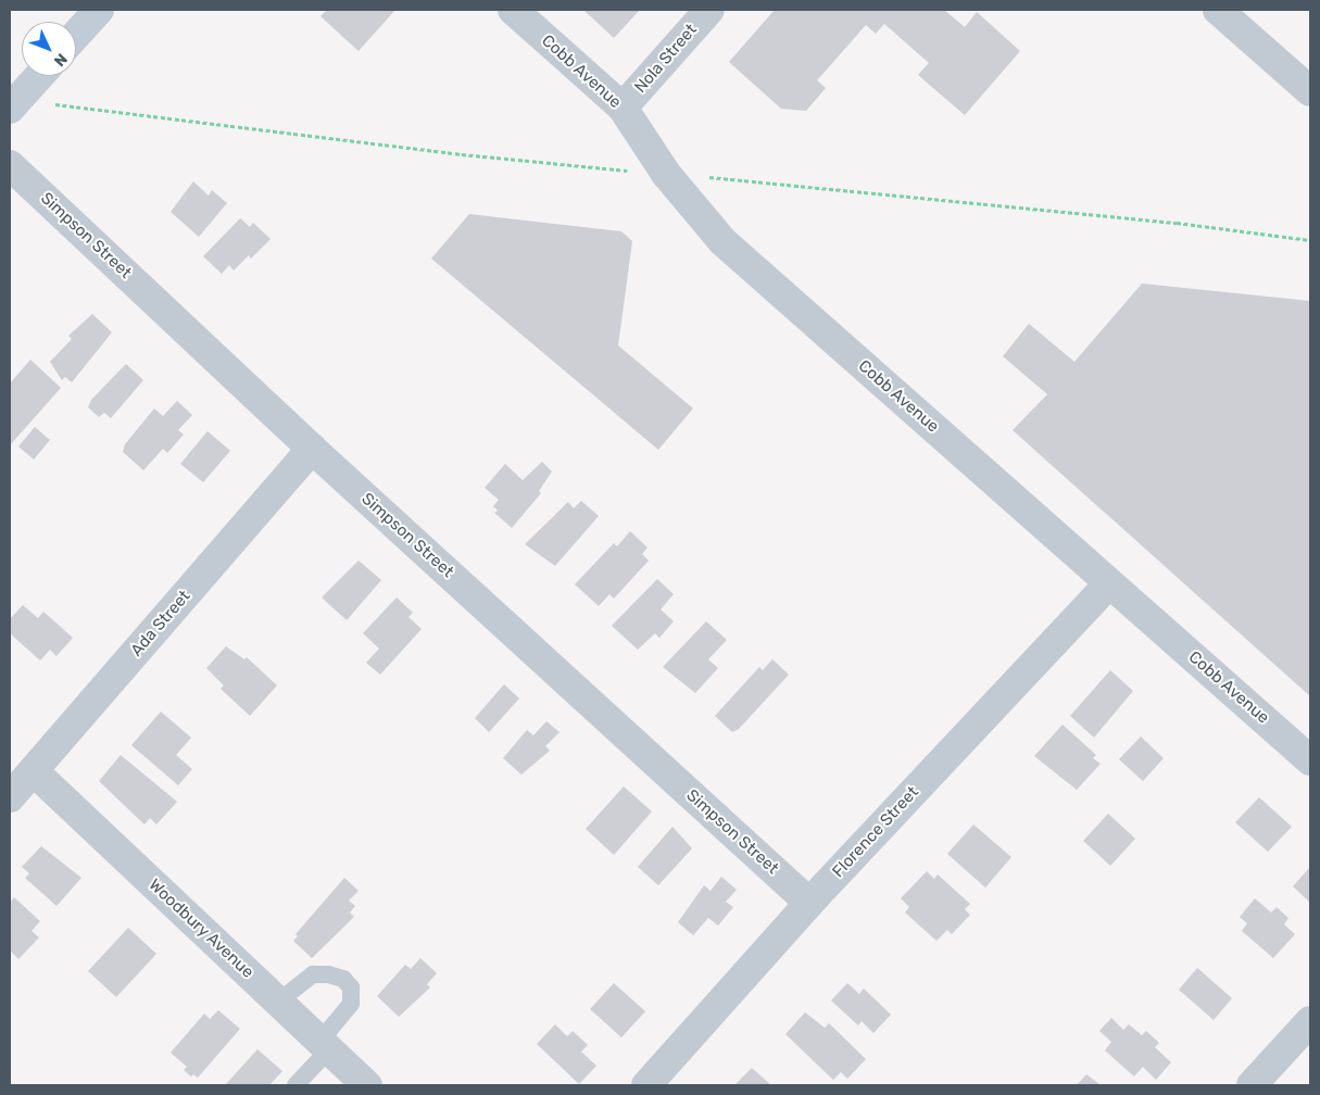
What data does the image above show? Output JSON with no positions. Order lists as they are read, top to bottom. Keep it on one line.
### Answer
{"streets":{"street":["Nola Street","Cobb Avenue","Simpson Street","Ada Street","Florence Street","Woodbury Avenue"]},"crossings":[["Nola Street","Cobb Avenue"],["Cobb Avenue","Florence Street"],["Simpson Street","Ada Street"],["Simpson Street","Florence Street"],["Ada Street","Woodbury Avenue"]],"north":"bottom right"}
